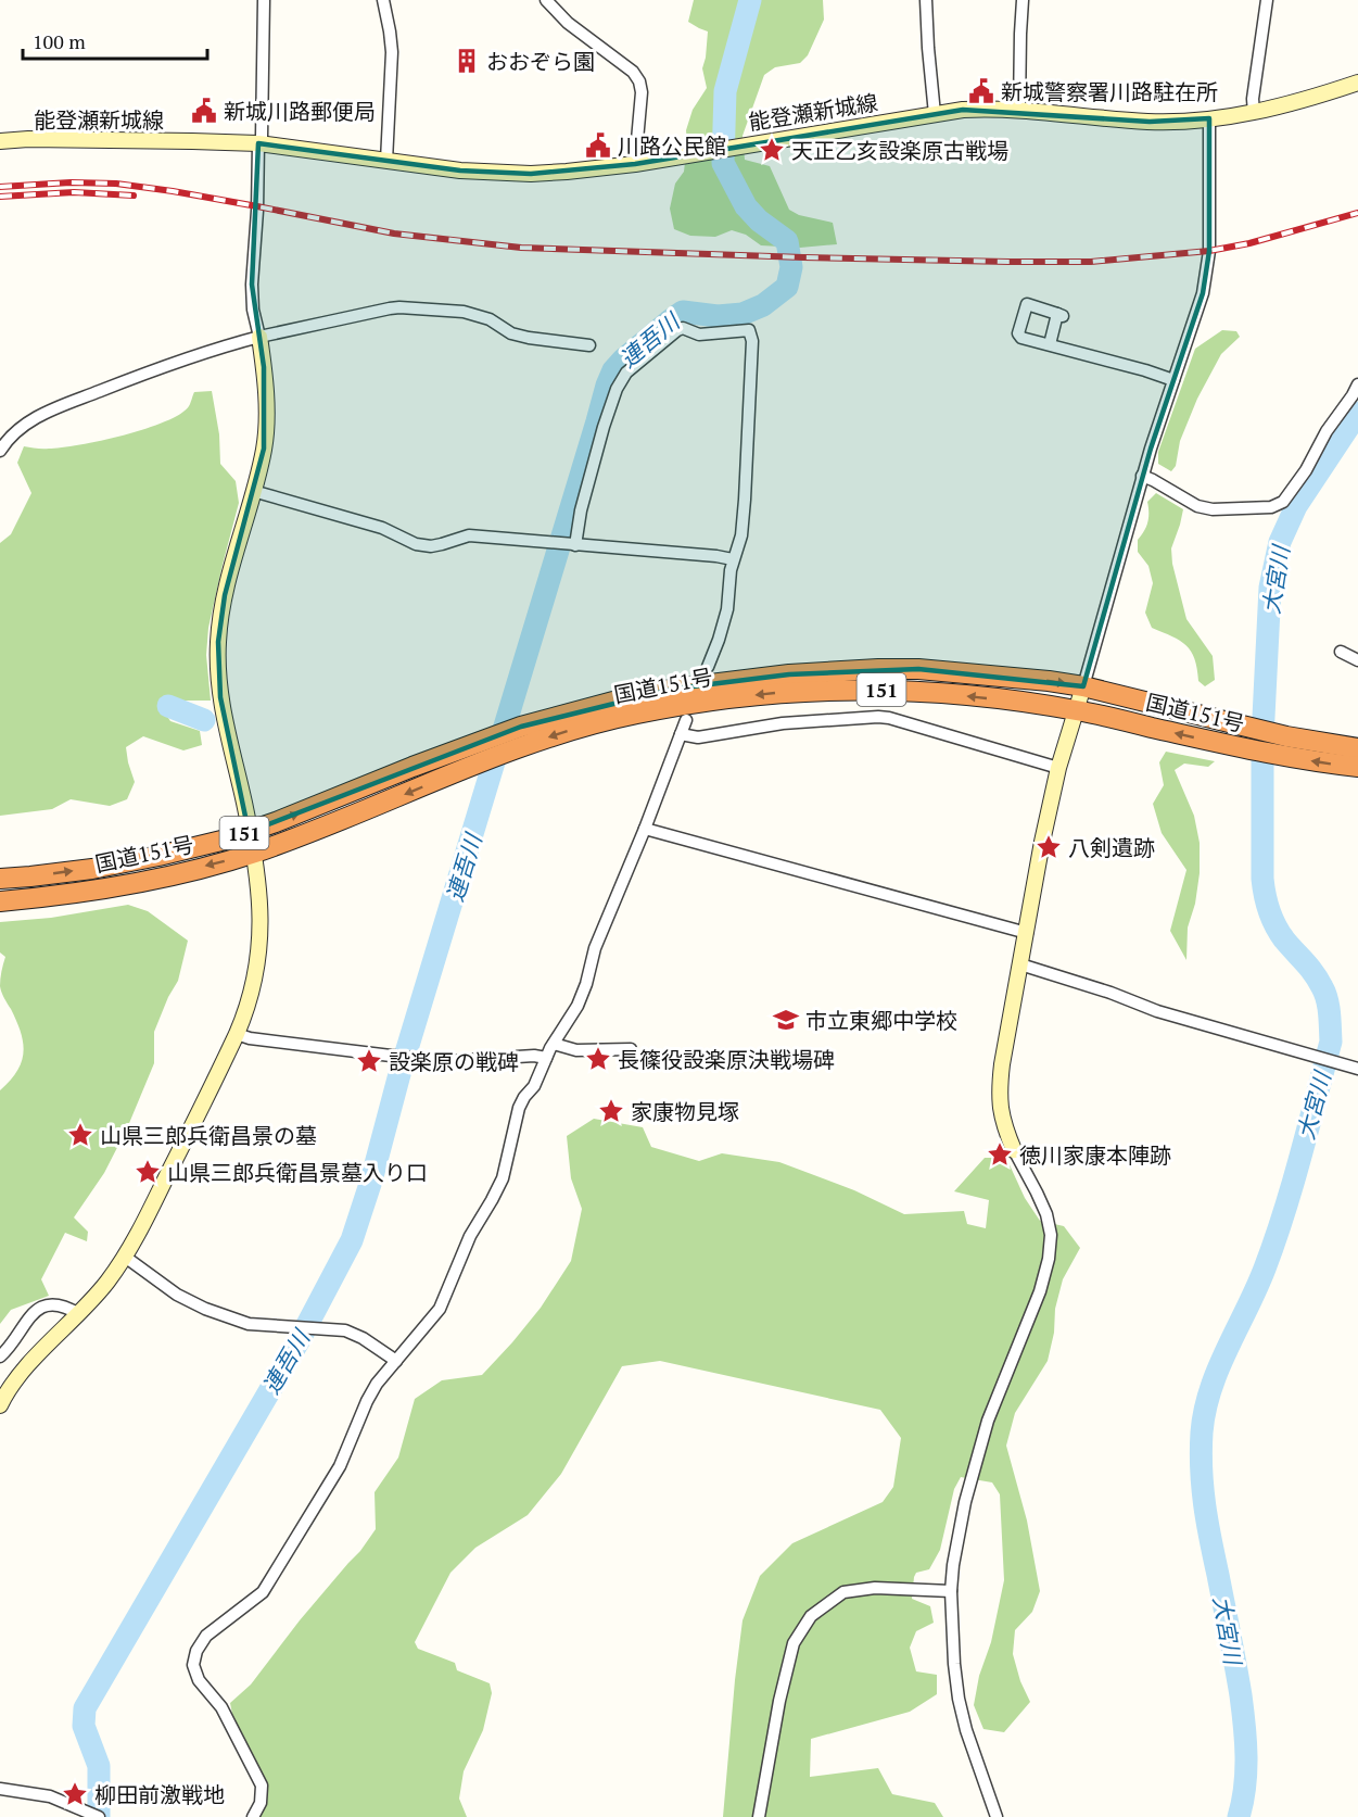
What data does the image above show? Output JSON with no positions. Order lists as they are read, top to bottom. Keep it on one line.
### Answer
{"streets":{"highway":["国道151号","151"],"street":["能登瀬新城線"]},"water":["連吾川","大宮川"],"places":{"building":["おおぞら園"],"public building":["新城警察署川路駐在所","新城川路郵便局","川路公民館"],"place":["天正乙亥設楽原古戦場","八剣遺跡","長篠役設楽原決戦場碑","設楽原の戦碑","家康物見塚","山県三郎兵衛昌景の墓","徳川家康本陣跡","山県三郎兵衛昌景墓入り口","柳田前激戦地"],"school or university":["市立東郷中学校"]},"scale_bar":"100 m"}
